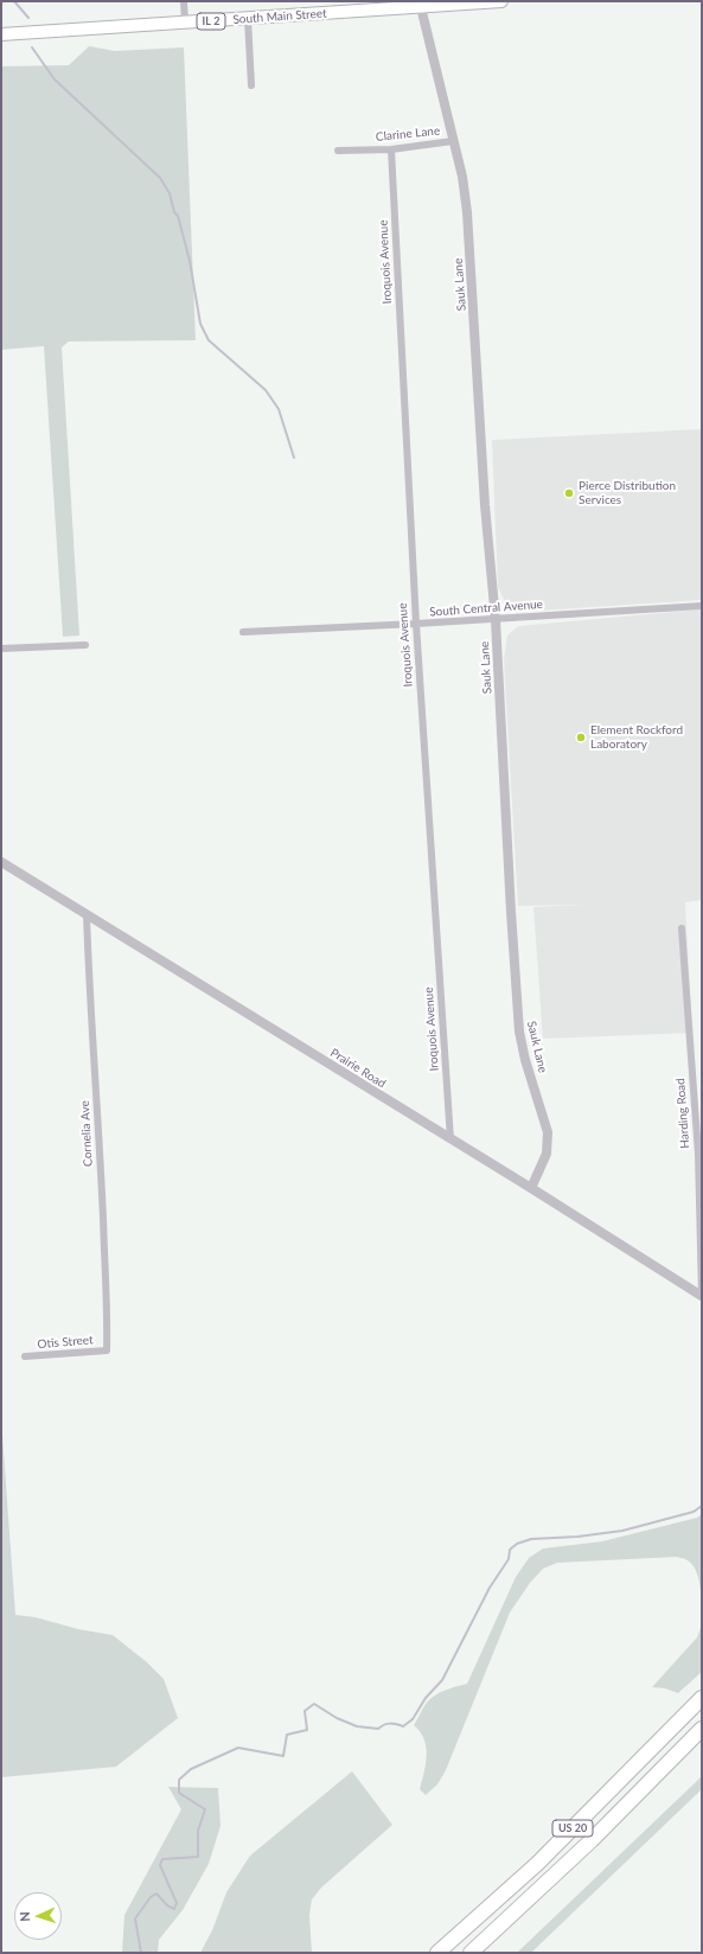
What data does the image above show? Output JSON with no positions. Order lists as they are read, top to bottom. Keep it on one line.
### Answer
{"streets":{"highway":["US 20"],"main road":["South Main Street","IL 2"],"street":["Clarine Lane","Iroquois Avenue","Sauk Lane","South Central Avenue","Prairie Road","Harding Road","Cornelia Ave","Otis Street"]},"crossings":[["Clarine Lane","Iroquois Avenue"],["Clarine Lane","Sauk Lane"],["Iroquois Avenue","South Central Avenue"],["Iroquois Avenue","Prairie Road"],["Sauk Lane","South Central Avenue"],["Sauk Lane","Prairie Road"],["Prairie Road","Harding Road"],["Prairie Road","Cornelia Ave"],["Cornelia Ave","Otis Street"]],"places":["Pierce Distribution Services","Element Rockford Laboratory"],"north":"left"}
